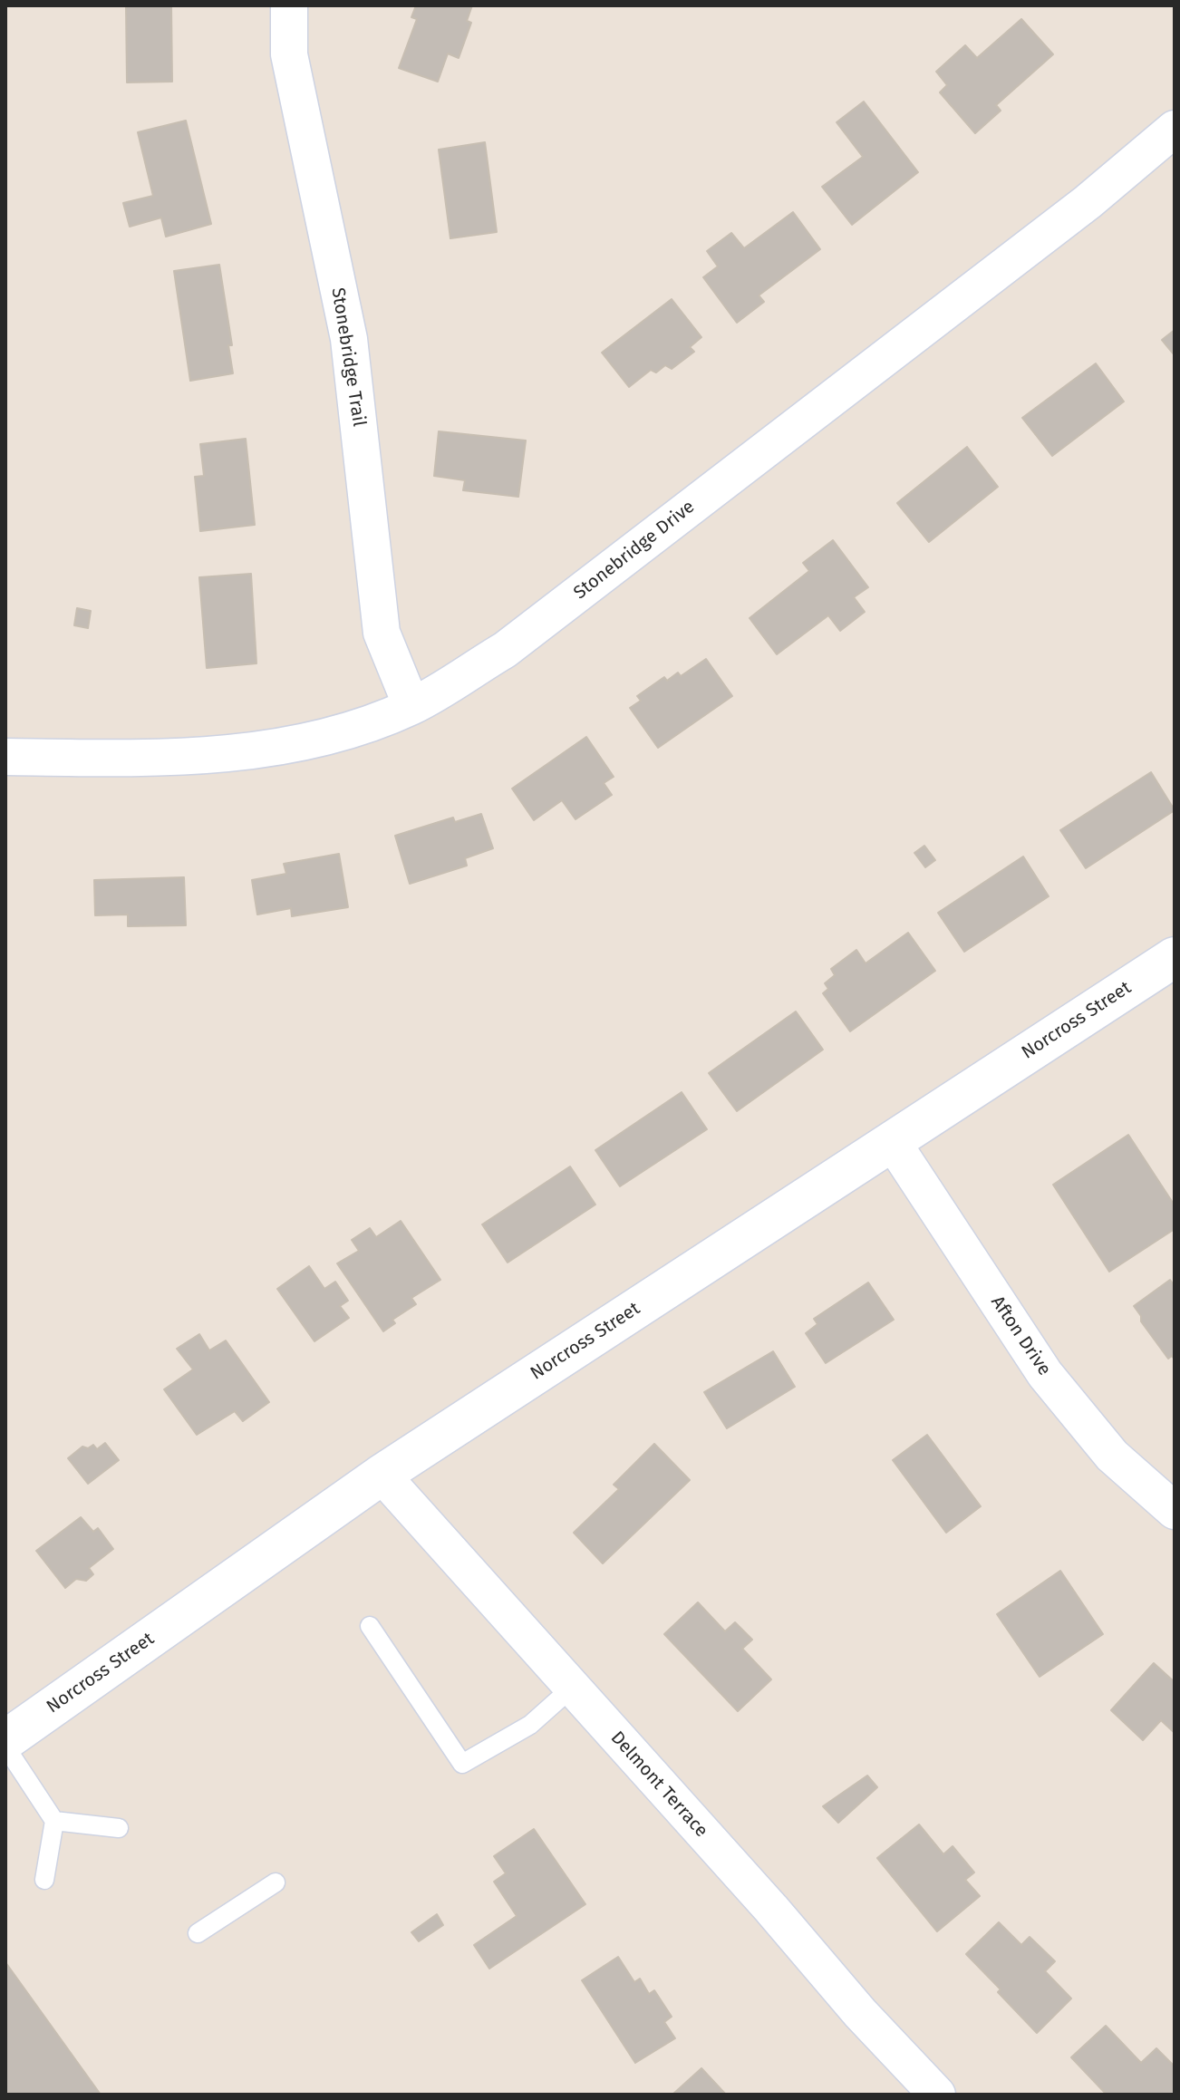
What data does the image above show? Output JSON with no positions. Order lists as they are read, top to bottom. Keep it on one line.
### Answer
{"streets":{"street":["Stonebridge Trail","Stonebridge Drive","Norcross Street","Afton Drive","Delmont Terrace"]},"crossings":[["Stonebridge Trail","Stonebridge Drive"],["Norcross Street","Afton Drive"],["Norcross Street","Delmont Terrace"]]}
